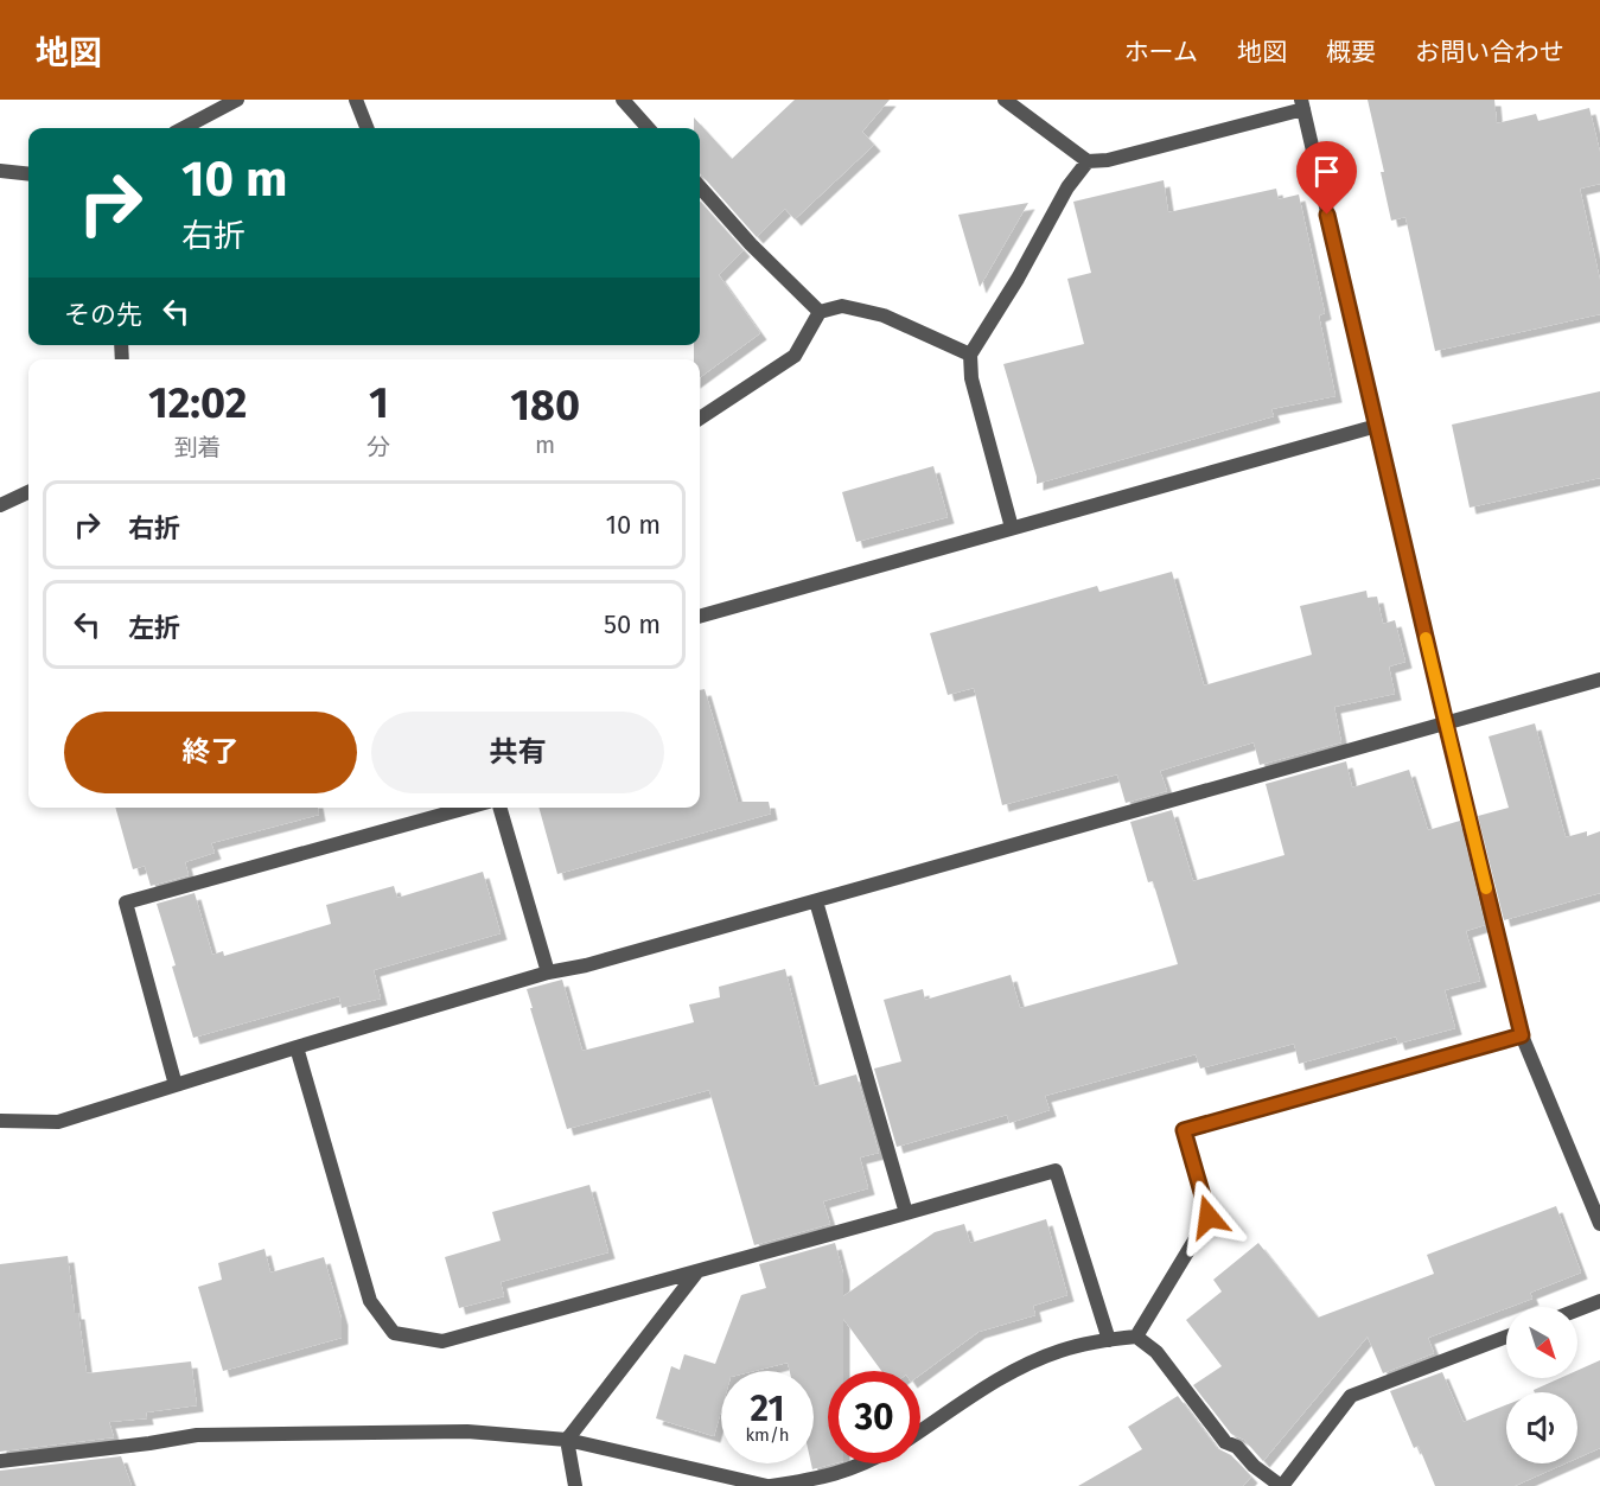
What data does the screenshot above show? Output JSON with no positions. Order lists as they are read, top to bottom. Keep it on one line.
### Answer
{"north":"bottom right","page":{"header":"地図","nav":["ホーム","地図","概要","お問い合わせ"],"turn":["10 m","右折"],"then":"その先","eta":["12:02","到着","1","分","180","m"],"list":[{"name":"右折","value":"10 m"},{"name":"左折","value":"50 m"}],"buttons":["終了","共有"],"speed":"21 km/h","limit":"30"}}
